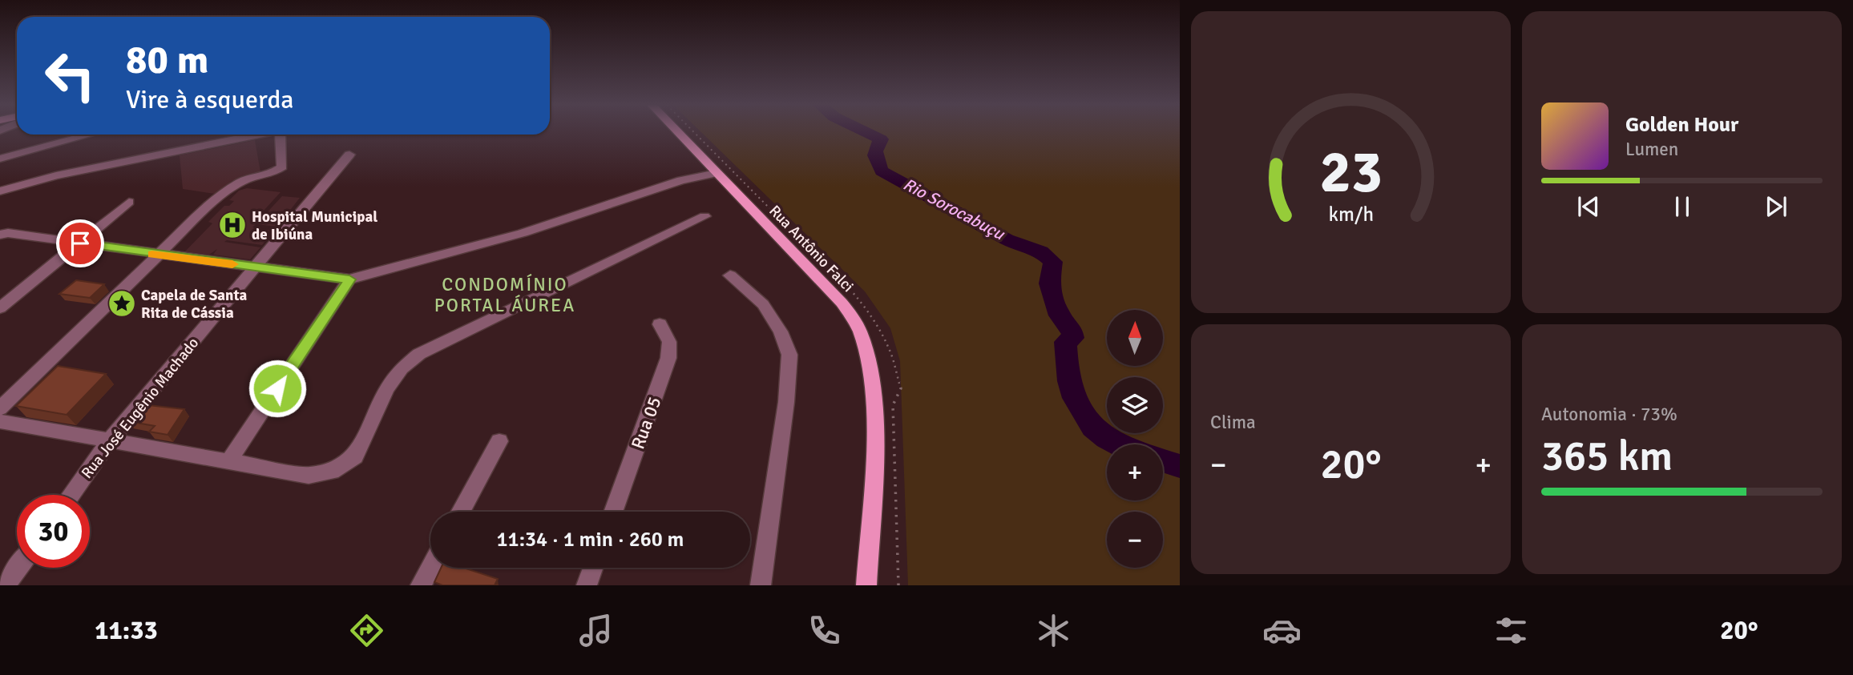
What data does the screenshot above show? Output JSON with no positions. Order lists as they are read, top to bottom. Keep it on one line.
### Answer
{"streets":{"main road":["Rua Antônio Falci"],"street":["Rua José Eugênio Machado","Rua 05"]},"districts":["CONDOMÍNIO PORTAL ÁUREA"],"water":["Rio Sorocabuçu"],"places":{"hospital":["Hospital Municipal de Ibiúna"],"place":["Capela de Santa Rita de Cássia"]},"north":"top","page":{"turn":["80 m","Vire à esquerda"],"song":["Golden Hour","Lumen"],"map_buttons":["+","−"],"tile":["Clima",["Autonomia · 73%","365 km"]],"heat":["−","20°","+"],"limit":"30","trip":"11:34 · 1 min · 260 m","tabs":["11:33","20°"],"gauge":["23","km/h"]}}
